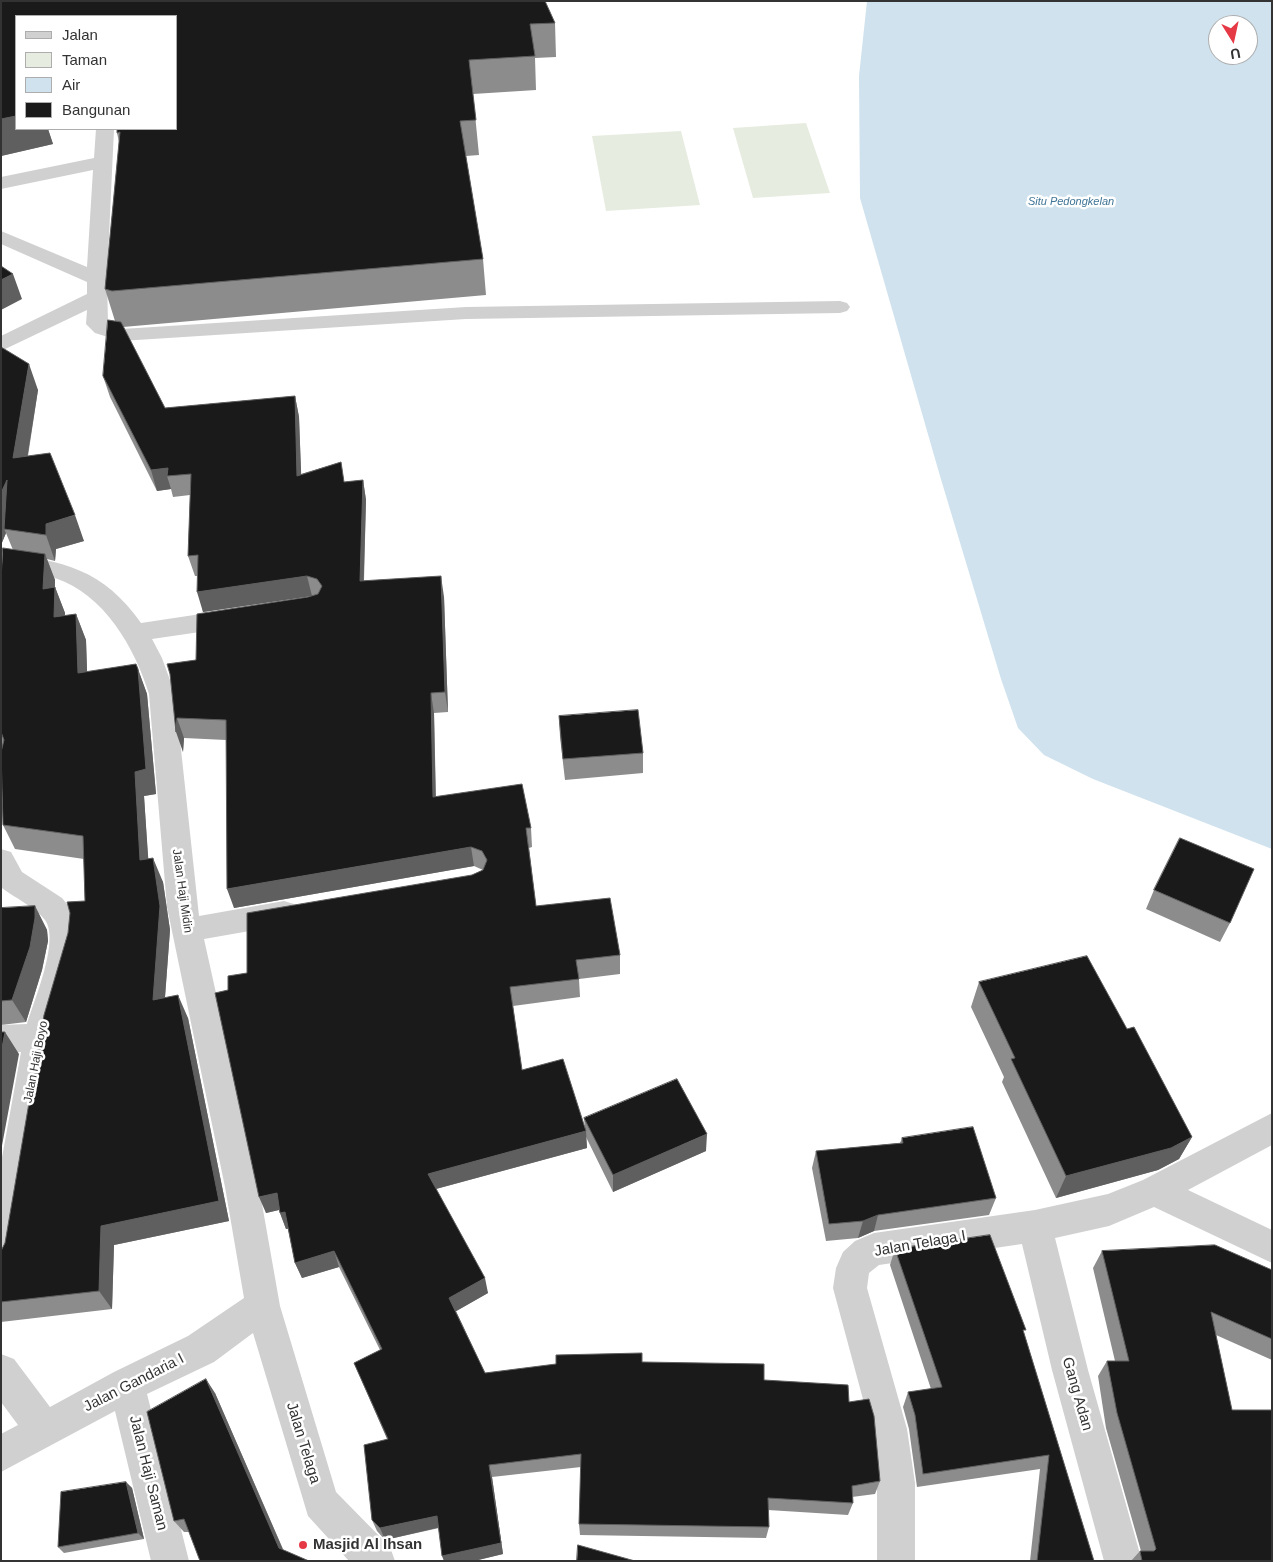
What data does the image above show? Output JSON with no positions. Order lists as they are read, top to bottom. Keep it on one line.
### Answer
{"streets":{"street":["Jalan Haji Midin","Jalan Haji Boyo","Jalan Telaga I","Jalan Gandaria I","Gang Adan","Jalan Telaga","Jalan Haji Saman"]},"crossings":[["Jalan Haji Midin","Jalan Gandaria I"],["Jalan Haji Midin","Jalan Telaga"],["Jalan Telaga I","Gang Adan"],["Jalan Gandaria I","Jalan Telaga"],["Jalan Gandaria I","Jalan Haji Saman"]],"water":["Situ Pedongkelan"],"places":["Masjid Al Ihsan"],"legend":["Jalan","Taman","Air","Bangunan"],"north":"bottom"}
